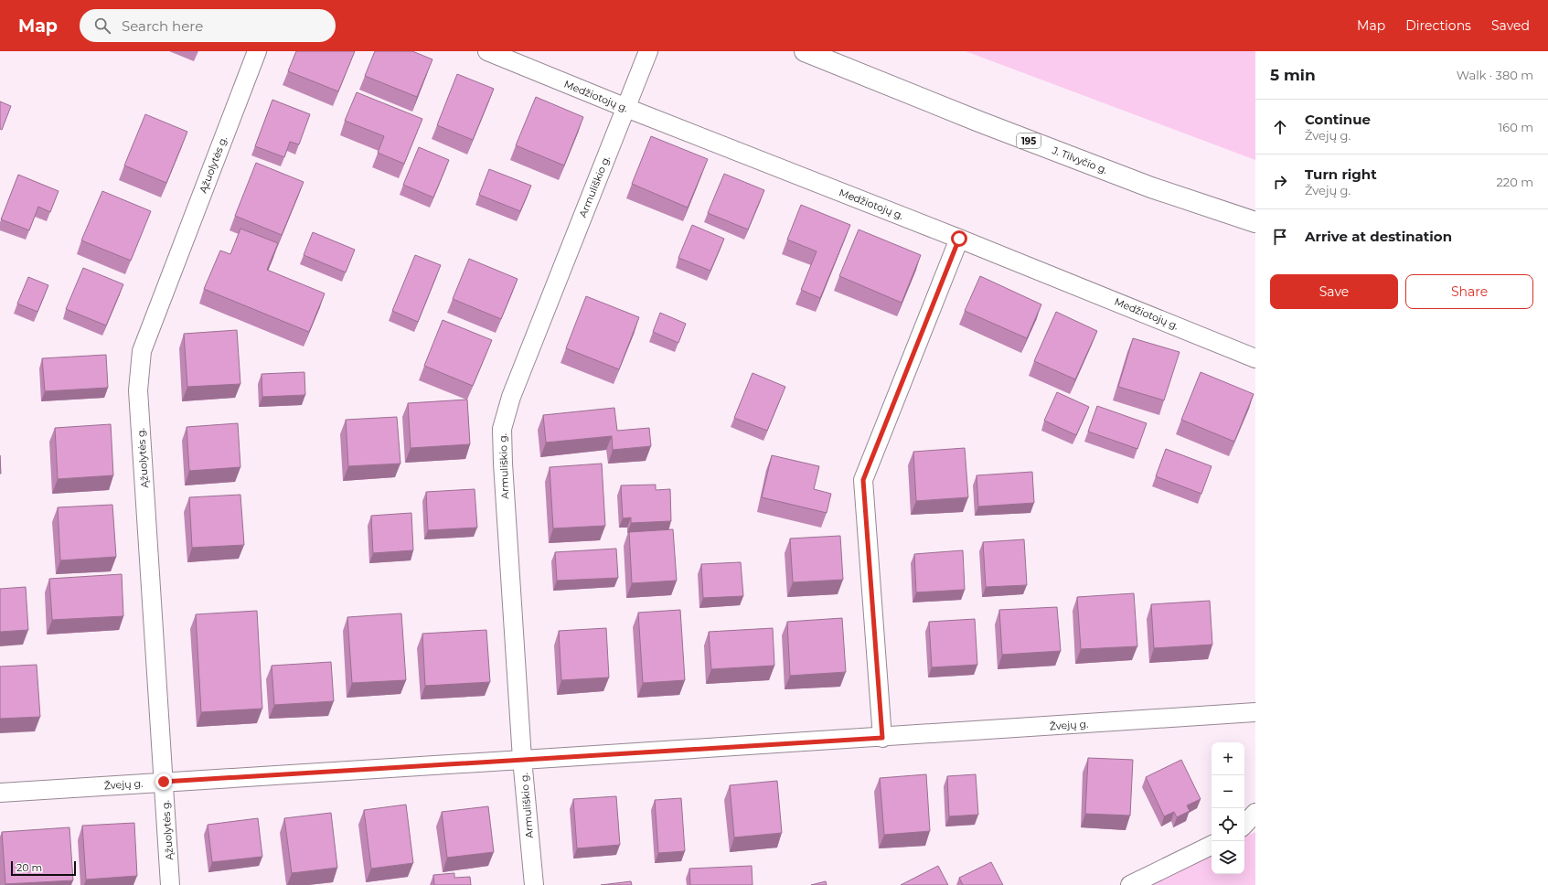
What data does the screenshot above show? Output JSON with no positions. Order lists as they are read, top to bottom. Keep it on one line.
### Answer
{"streets":{"main road":["195","J. Tilvyčio g."],"street":["Medžiotojų g.","Ąžuolytės g.","Armuliškio g.","Žvejų g."]},"crossings":[["Medžiotojų g.","Armuliškio g."],["Ąžuolytės g.","Žvejų g."],["Armuliškio g.","Žvejų g."]],"scale_bar":"20 m","page":{"header":"Map","search":"Search here","nav":["Map","Directions","Saved"],"heading":["5 min","Walk · 380 m"],"list":[["Continue","Žvejų g.","160 m"],["Turn right","Žvejų g.","220 m"],"Arrive at destination"],"buttons":["Save","Share"],"map_buttons":["+","−"],"scale":"20 m"}}
